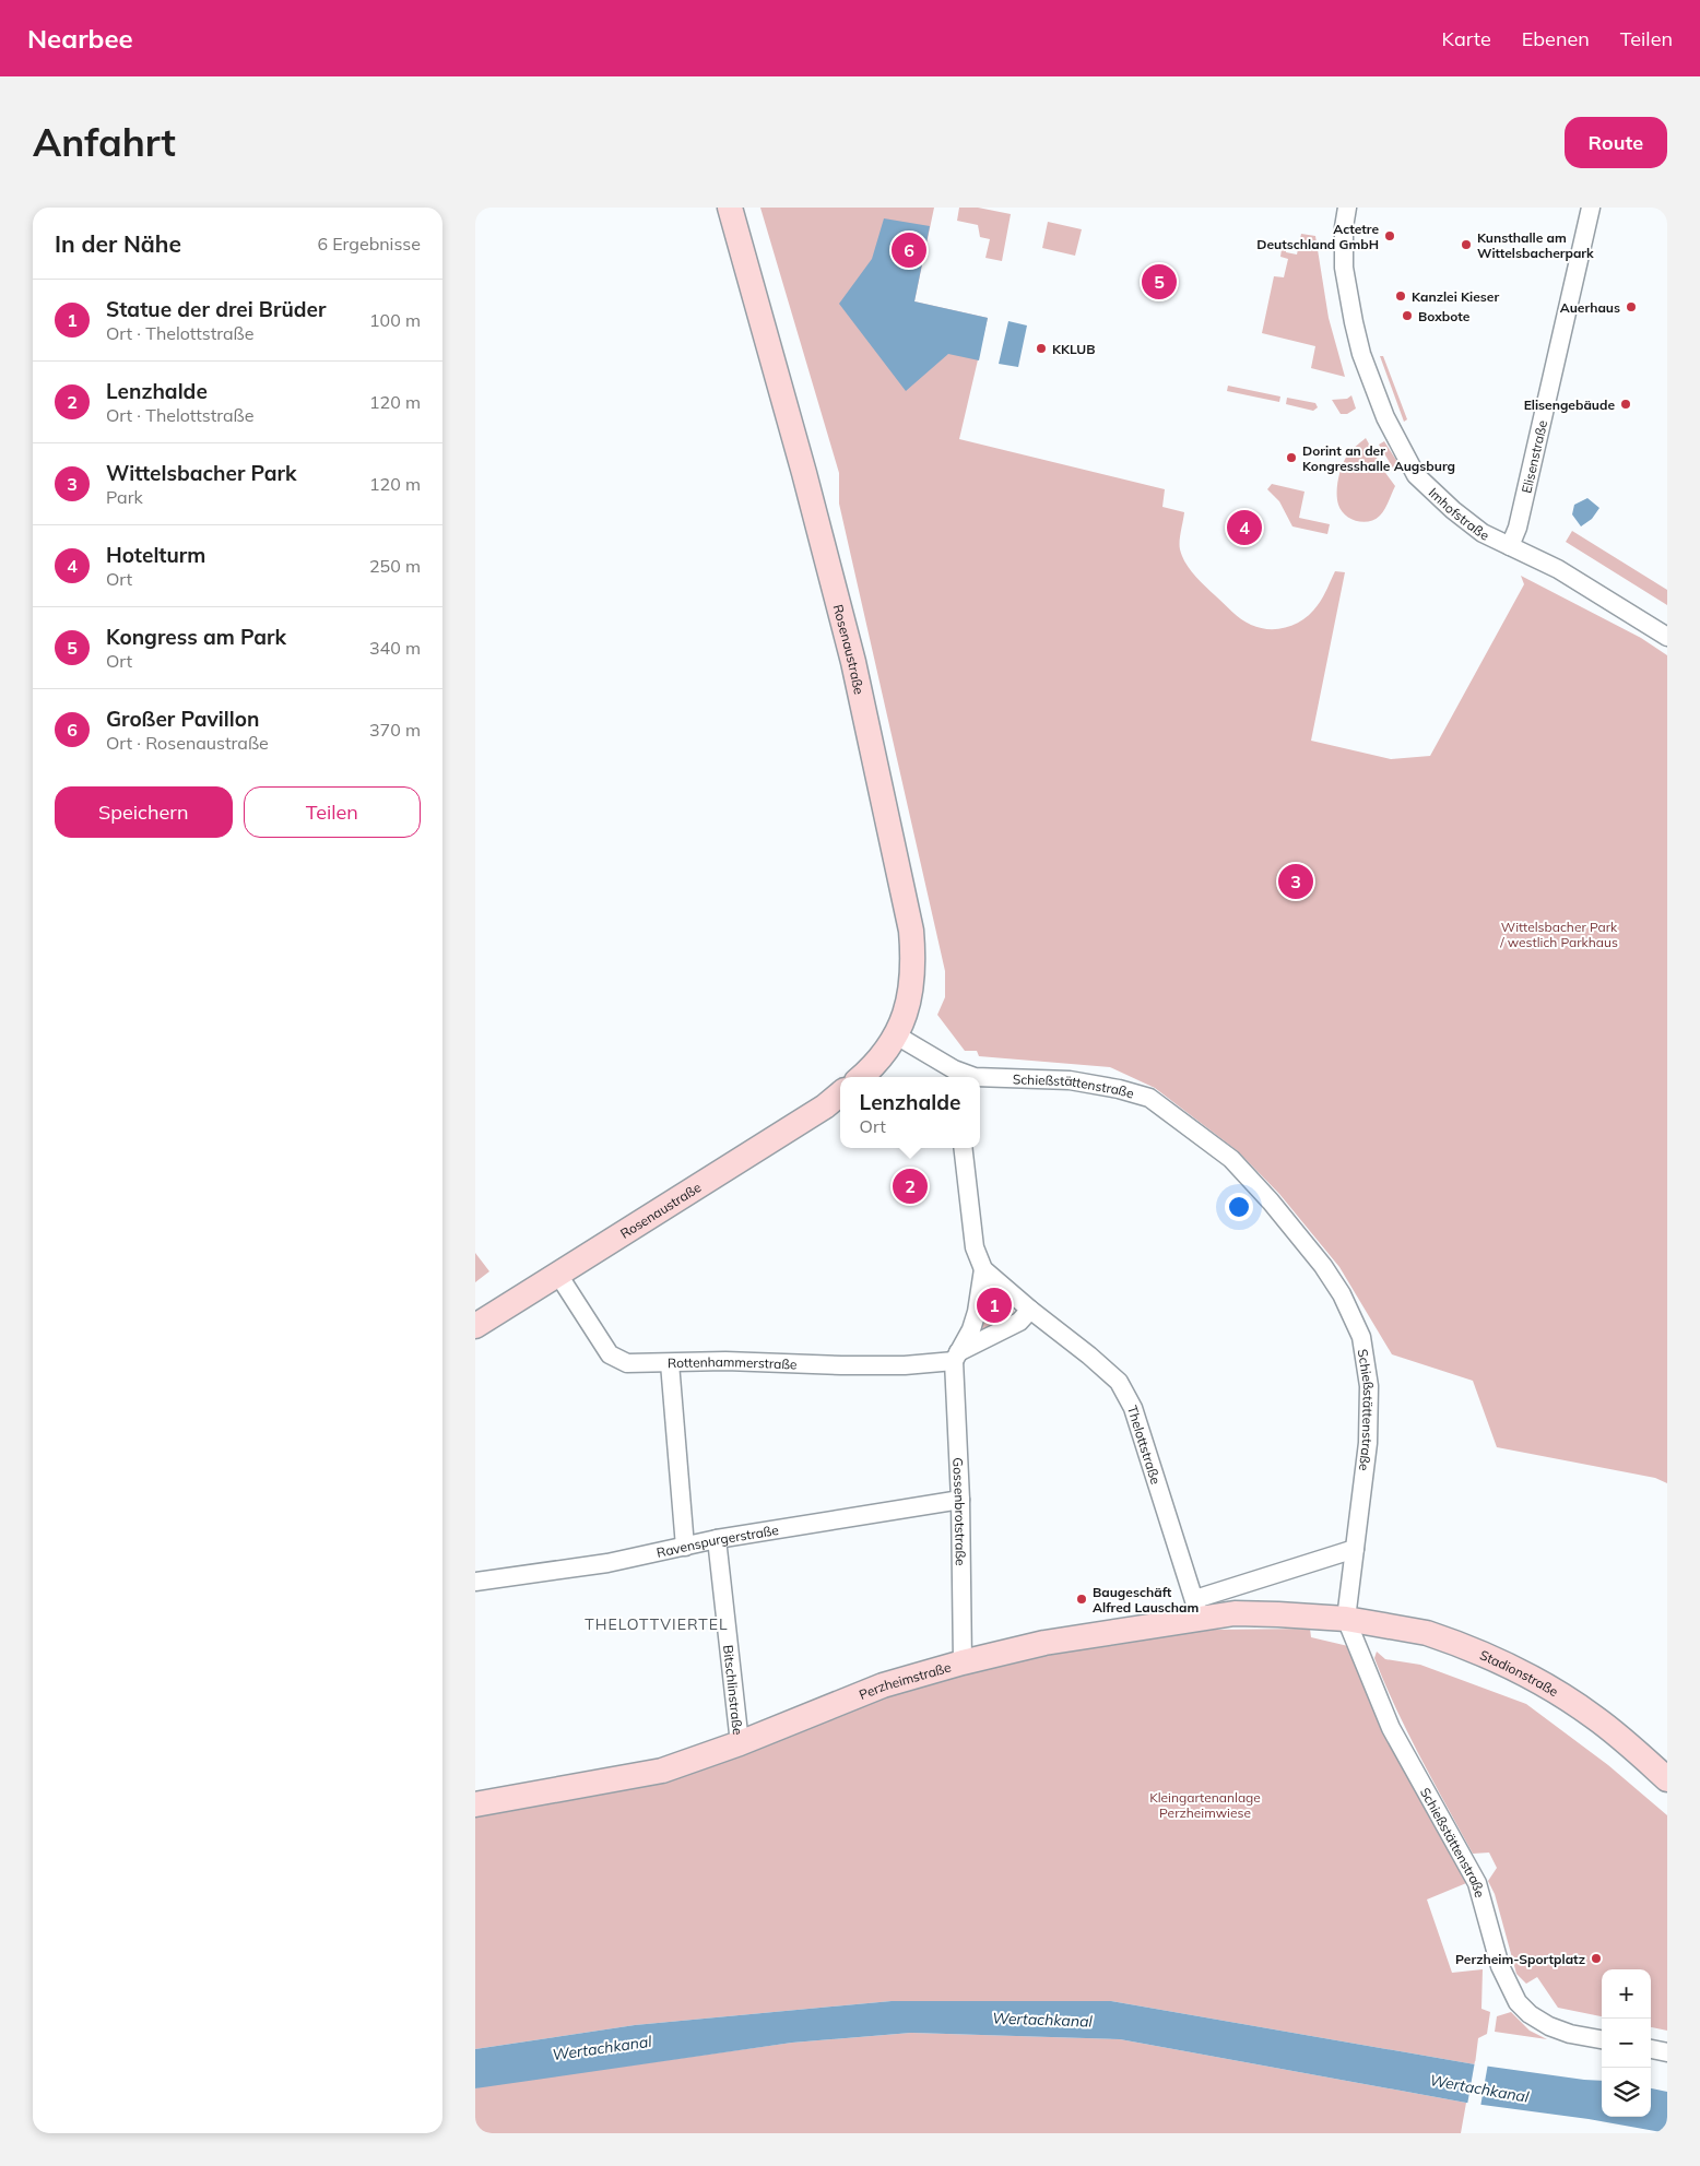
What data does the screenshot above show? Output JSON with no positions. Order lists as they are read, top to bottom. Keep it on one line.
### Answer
{"streets":{"main road":["Rosenaustraße","Stadionstraße","Perzheimstraße"],"street":["Elisenstraße","Imhofstraße","Schießstättenstraße","Rottenhammerstraße","Thelottstraße","Gossenbrotstraße","Ravenspurgerstraße","Bitschlinstraße"]},"crossings":[["Elisenstraße","Imhofstraße"],["Rosenaustraße","Schießstättenstraße"],["Rosenaustraße","Rottenhammerstraße"],["Schießstättenstraße","Stadionstraße"],["Schießstättenstraße","Perzheimstraße"],["Rottenhammerstraße","Thelottstraße"],["Rottenhammerstraße","Gossenbrotstraße"],["Thelottstraße","Gossenbrotstraße"],["Thelottstraße","Perzheimstraße"],["Gossenbrotstraße","Ravenspurgerstraße"],["Gossenbrotstraße","Perzheimstraße"],["Ravenspurgerstraße","Bitschlinstraße"],["Stadionstraße","Perzheimstraße"],["Perzheimstraße","Bitschlinstraße"]],"districts":["THELOTTVIERTEL"],"water":["Wertachkanal"],"parks":["Wittelsbacher Park / westlich Parkhaus","Kleingartenanlage Perzheimwiese"],"places":["Actetre Deutschland GmbH","Kunsthalle am Wittelsbacherpark","Kanzlei Kieser","Auerhaus","Boxbote","KKLUB","Elisengebäude","Dorint an der Kongresshalle Augsburg","Baugeschäft Alfred Lauscham","Perzheim-Sportplatz"],"page":{"header":"Nearbee","nav":["Karte","Ebenen","Teilen"],"buttons":["Route",["Speichern","Teilen"]],"title":"Anfahrt","heading":["In der Nähe","6 Ergebnisse"],"pins":["6","5","4","3","2","1"],"list":[{"mark":"1","name":"Statue der drei Brüder","note":"Ort · Thelottstraße","value":"100 m"},{"mark":"2","name":"Lenzhalde","note":"Ort · Thelottstraße","value":"120 m"},{"mark":"3","name":"Wittelsbacher Park","note":"Park","value":"120 m"},{"mark":"4","name":"Hotelturm","note":"Ort","value":"250 m"},{"mark":"5","name":"Kongress am Park","note":"Ort","value":"340 m"},{"mark":"6","name":"Großer Pavillon","note":"Ort · Rosenaustraße","value":"370 m"}],"popup":["Lenzhalde","Ort"],"map_buttons":["+","−"]}}
